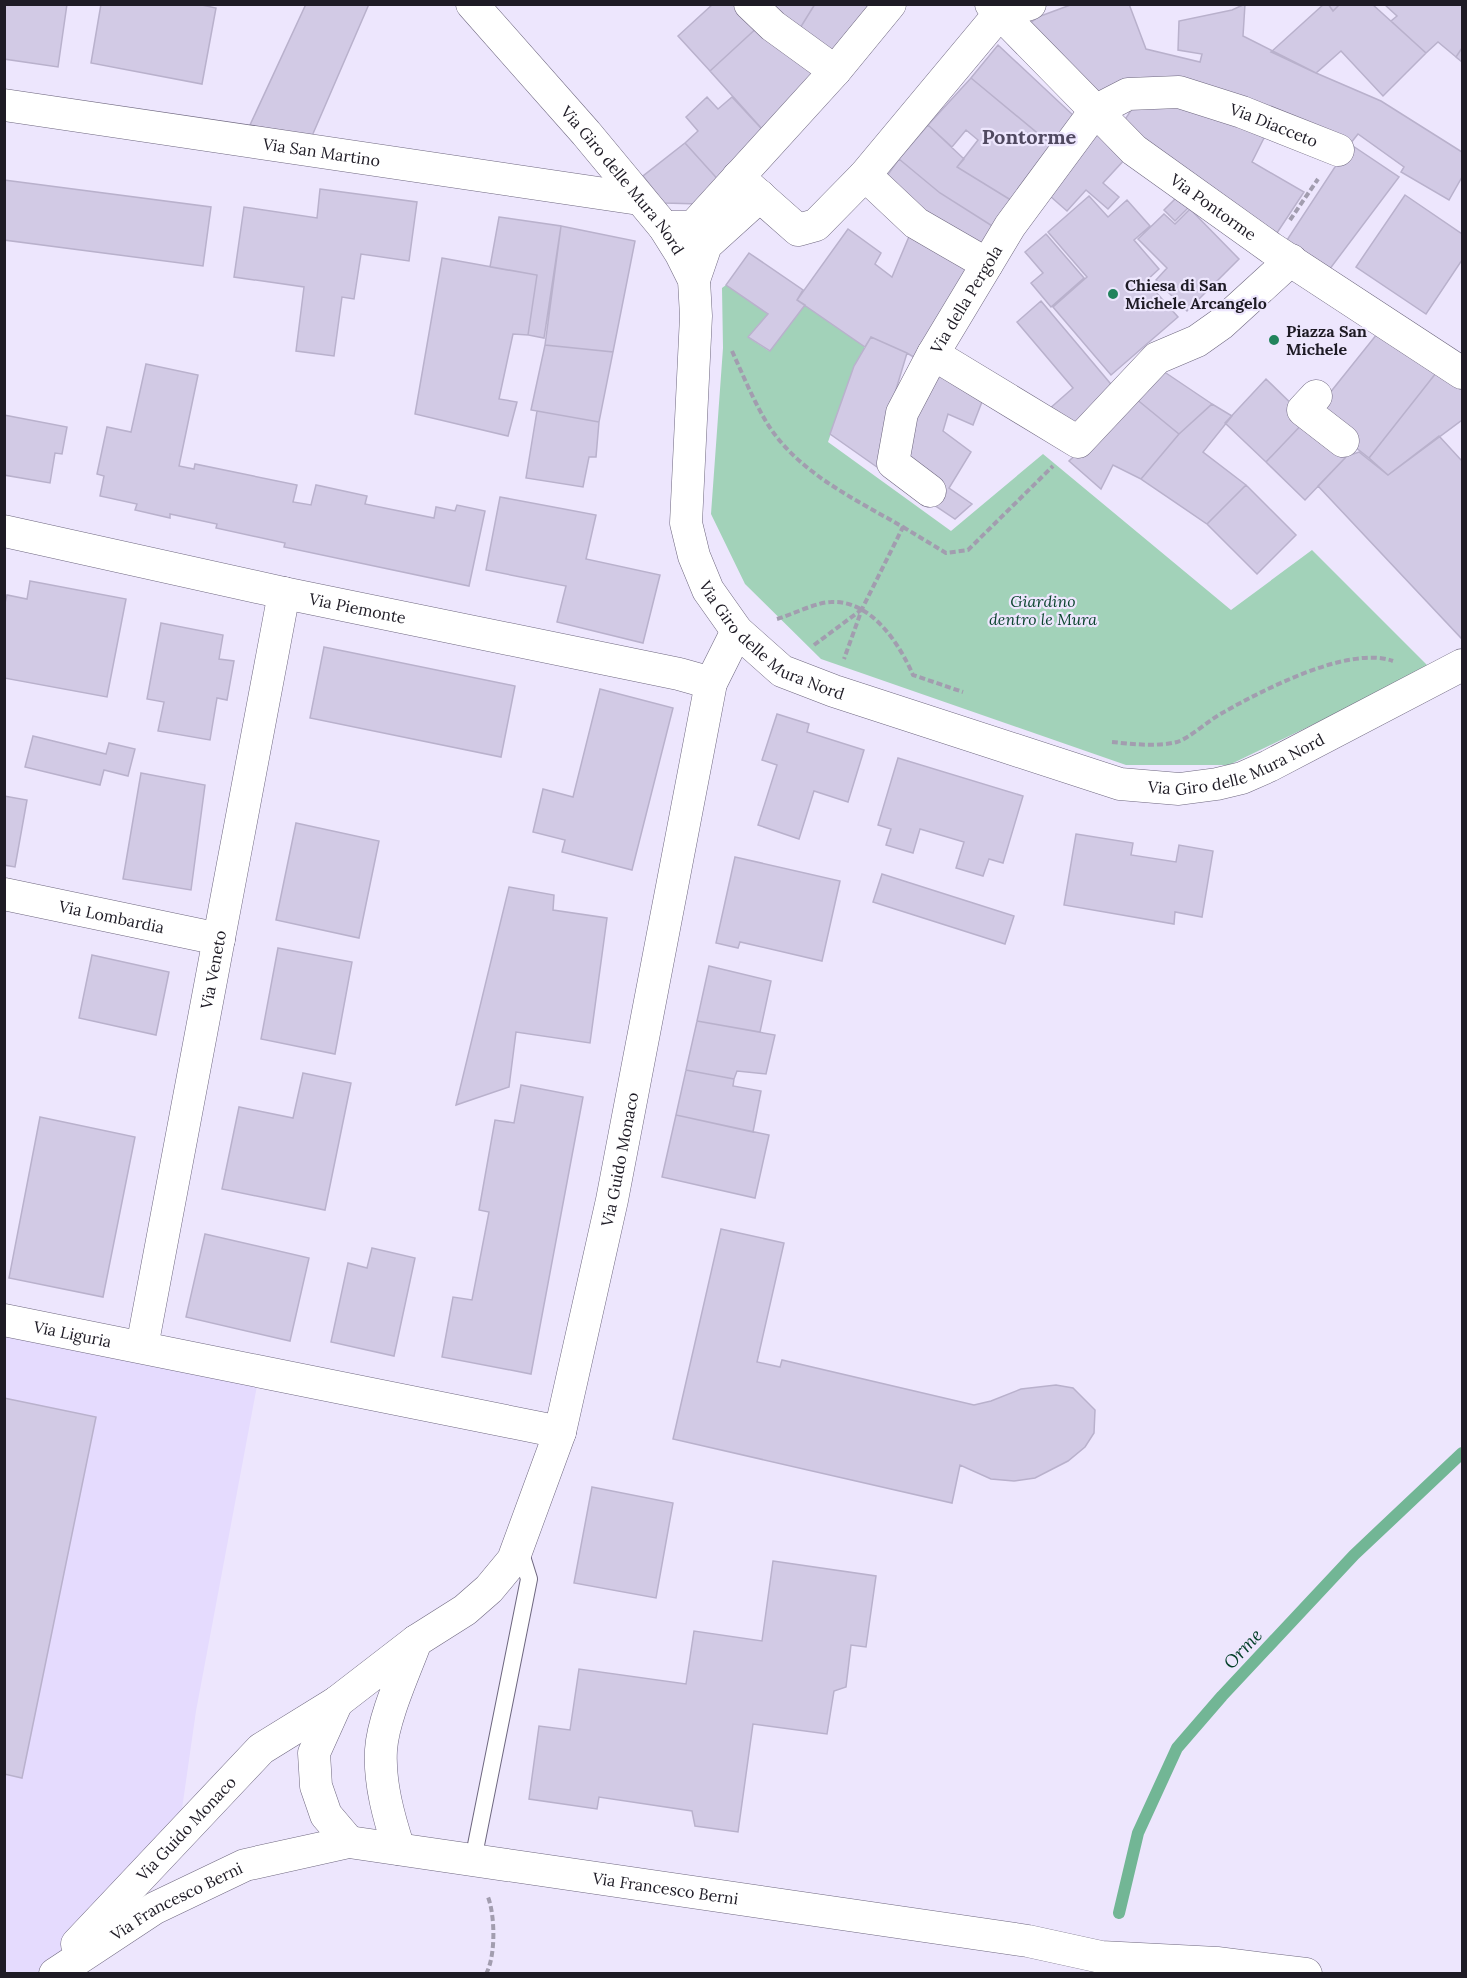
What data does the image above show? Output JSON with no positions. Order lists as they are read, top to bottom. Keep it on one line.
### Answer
{"streets":{"street":["Via Diacceto","Via San Martino","Via Giro delle Mura Nord","Via Pontorme","Via della Pergola","Via Piemonte","Via Lombardia","Via Veneto","Via Guido Monaco","Via Liguria","Via Francesco Berni"]},"crossings":[["Via Diacceto","Via Pontorme"],["Via Diacceto","Via della Pergola"],["Via San Martino","Via Giro delle Mura Nord"],["Via Giro delle Mura Nord","Via Guido Monaco"],["Via Pontorme","Via della Pergola"],["Via Piemonte","Via Veneto"],["Via Piemonte","Via Guido Monaco"],["Via Lombardia","Via Veneto"],["Via Veneto","Via Liguria"],["Via Guido Monaco","Via Liguria"],["Via Guido Monaco","Via Francesco Berni"]],"districts":["Pontorme"],"water":["Orme"],"parks":["Giardino dentro le Mura"],"places":["Chiesa di San Michele Arcangelo","Piazza San Michele"]}
